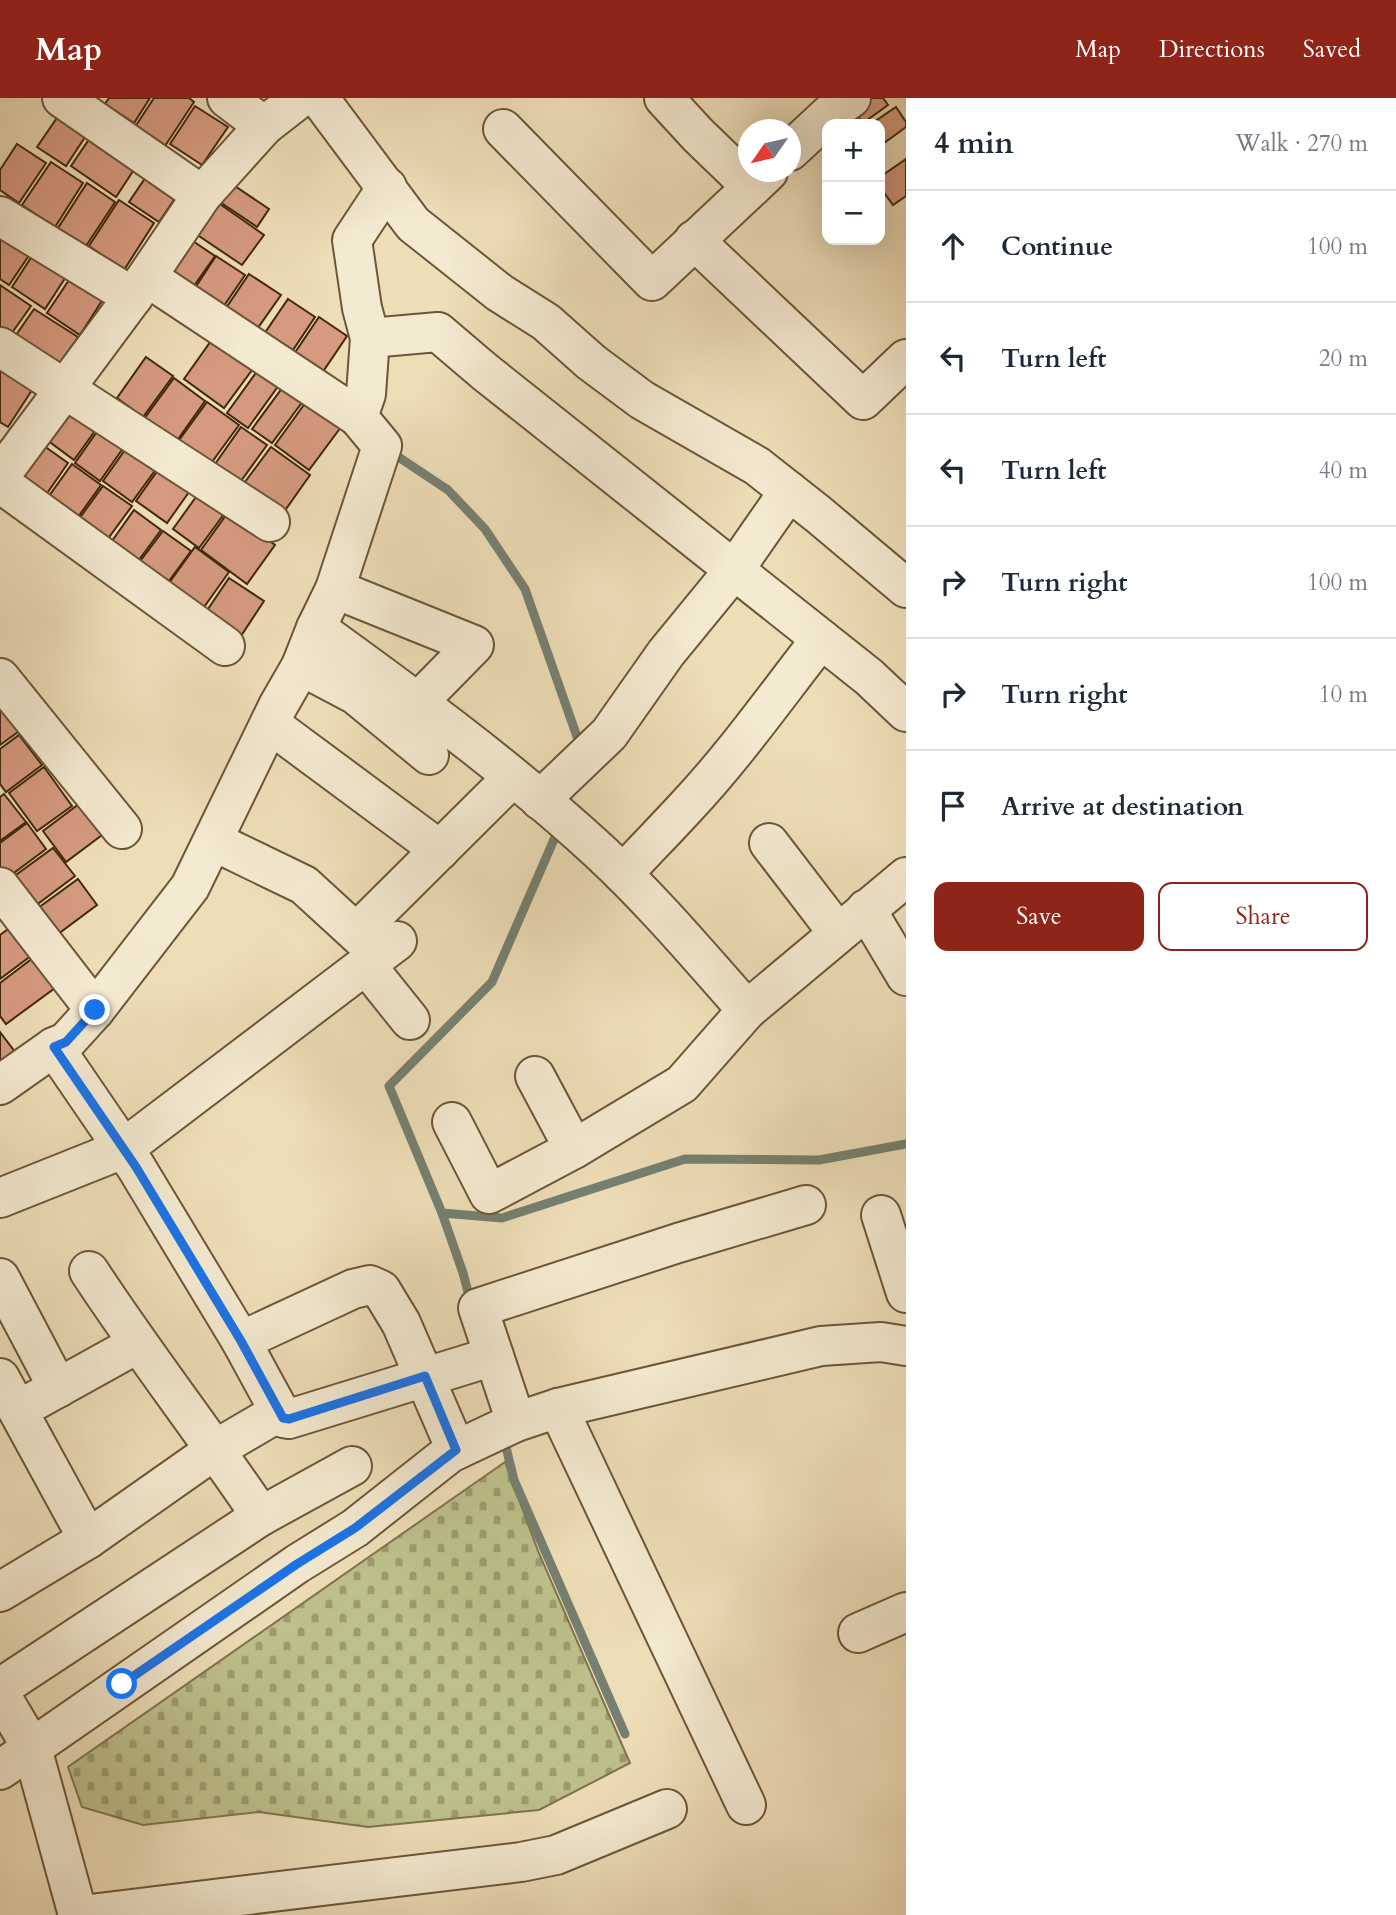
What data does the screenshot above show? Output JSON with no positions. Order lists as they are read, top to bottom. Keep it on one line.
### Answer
{"north":"bottom left","page":{"header":"Map","nav":["Map","Directions","Saved"],"heading":["4 min","Walk · 270 m"],"map_buttons":["+","−"],"list":[["Continue","100 m"],["Turn left","20 m"],["Turn left","40 m"],["Turn right","100 m"],["Turn right","10 m"],"Arrive at destination"],"buttons":["Save","Share"]}}
